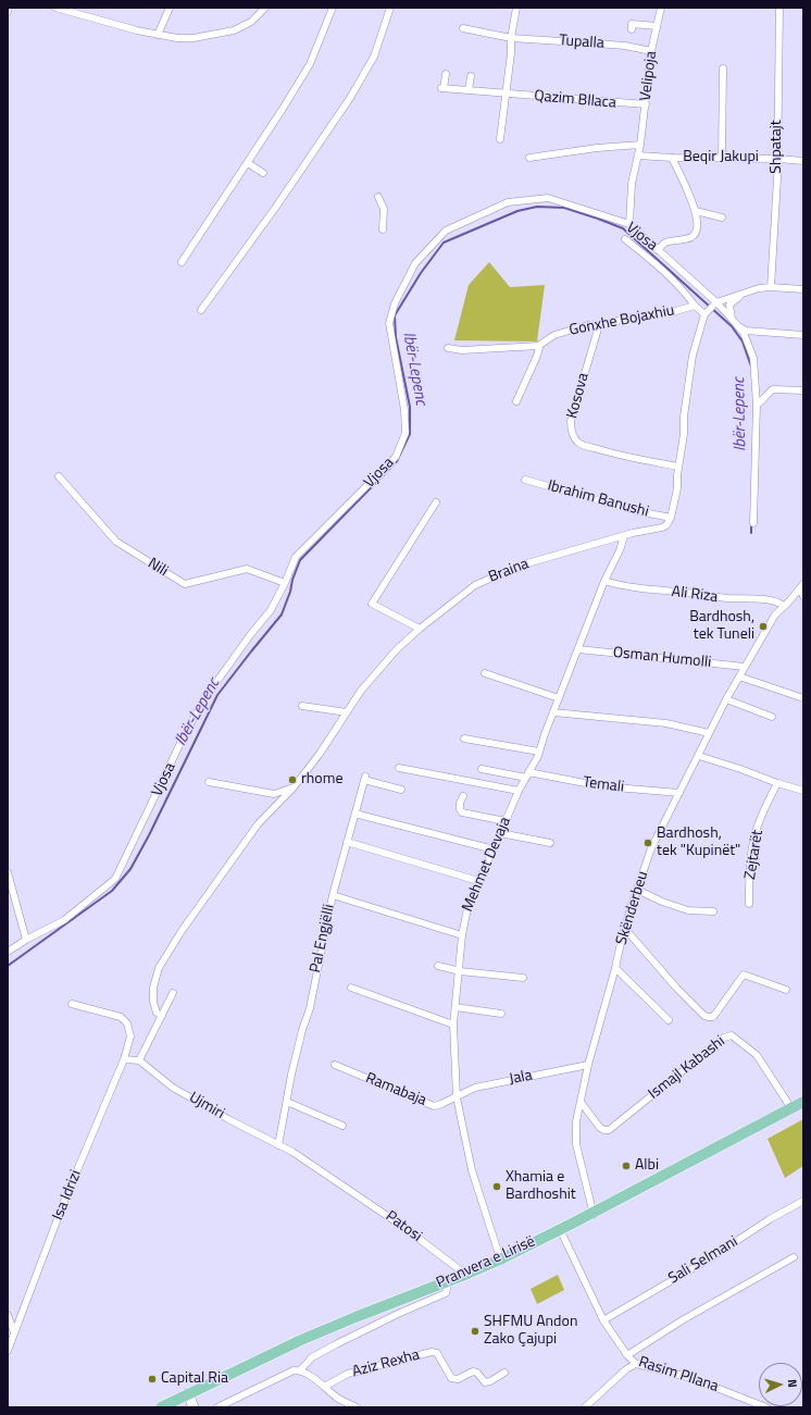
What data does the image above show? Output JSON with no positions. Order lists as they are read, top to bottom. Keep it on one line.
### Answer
{"streets":{"main road":["Pranvera e Lirisë"],"street":["Tupalla","Velipoja","Qazim Bllaca","Shpatajt","Beqir Jakupi","Vjosa","Gonxhe Bojaxhiu","Kosova","Ibrahim Banushi","Nili","Braina","Ali Riza","Osman Humolli","Temali","Zejtarët","Mehmet Devaja","Skënderbeu","Pal Engjëlli","Ismajl Kabashi","Jala","Ramabaja","Ujmiri","Isa Idrizi","Patosi","Sali Selmani","Aziz Rexha","Rasim Pllana"]},"crossings":[["Tupalla","Velipoja"],["Velipoja","Qazim Bllaca"],["Velipoja","Beqir Jakupi"],["Velipoja","Vjosa"],["Shpatajt","Beqir Jakupi"],["Vjosa","Nili"],["Gonxhe Bojaxhiu","Kosova"],["Ibrahim Banushi","Braina"],["Braina","Mehmet Devaja"],["Ali Riza","Mehmet Devaja"],["Ali Riza","Skënderbeu"],["Osman Humolli","Mehmet Devaja"],["Osman Humolli","Skënderbeu"],["Temali","Mehmet Devaja"],["Temali","Skënderbeu"],["Mehmet Devaja","Jala"],["Mehmet Devaja","Ramabaja"],["Mehmet Devaja","Pranvera e Lirisë"],["Skënderbeu","Ismajl Kabashi"],["Skënderbeu","Jala"],["Skënderbeu","Pranvera e Lirisë"],["Pal Engjëlli","Ujmiri"],["Pal Engjëlli","Patosi"],["Jala","Ramabaja"],["Ujmiri","Patosi"],["Patosi","Pranvera e Lirisë"],["Sali Selmani","Rasim Pllana"],["Pranvera e Lirisë","Rasim Pllana"]],"water":["Ibër-Lepenc"],"places":["Bardhosh, tek Tuneli","rhome","Bardhosh, tek \"Kupinët\"","Albi","Xhamia e Bardhoshit","SHFMU Andon Zako Çajupi","Capital Ria"],"north":"right"}
